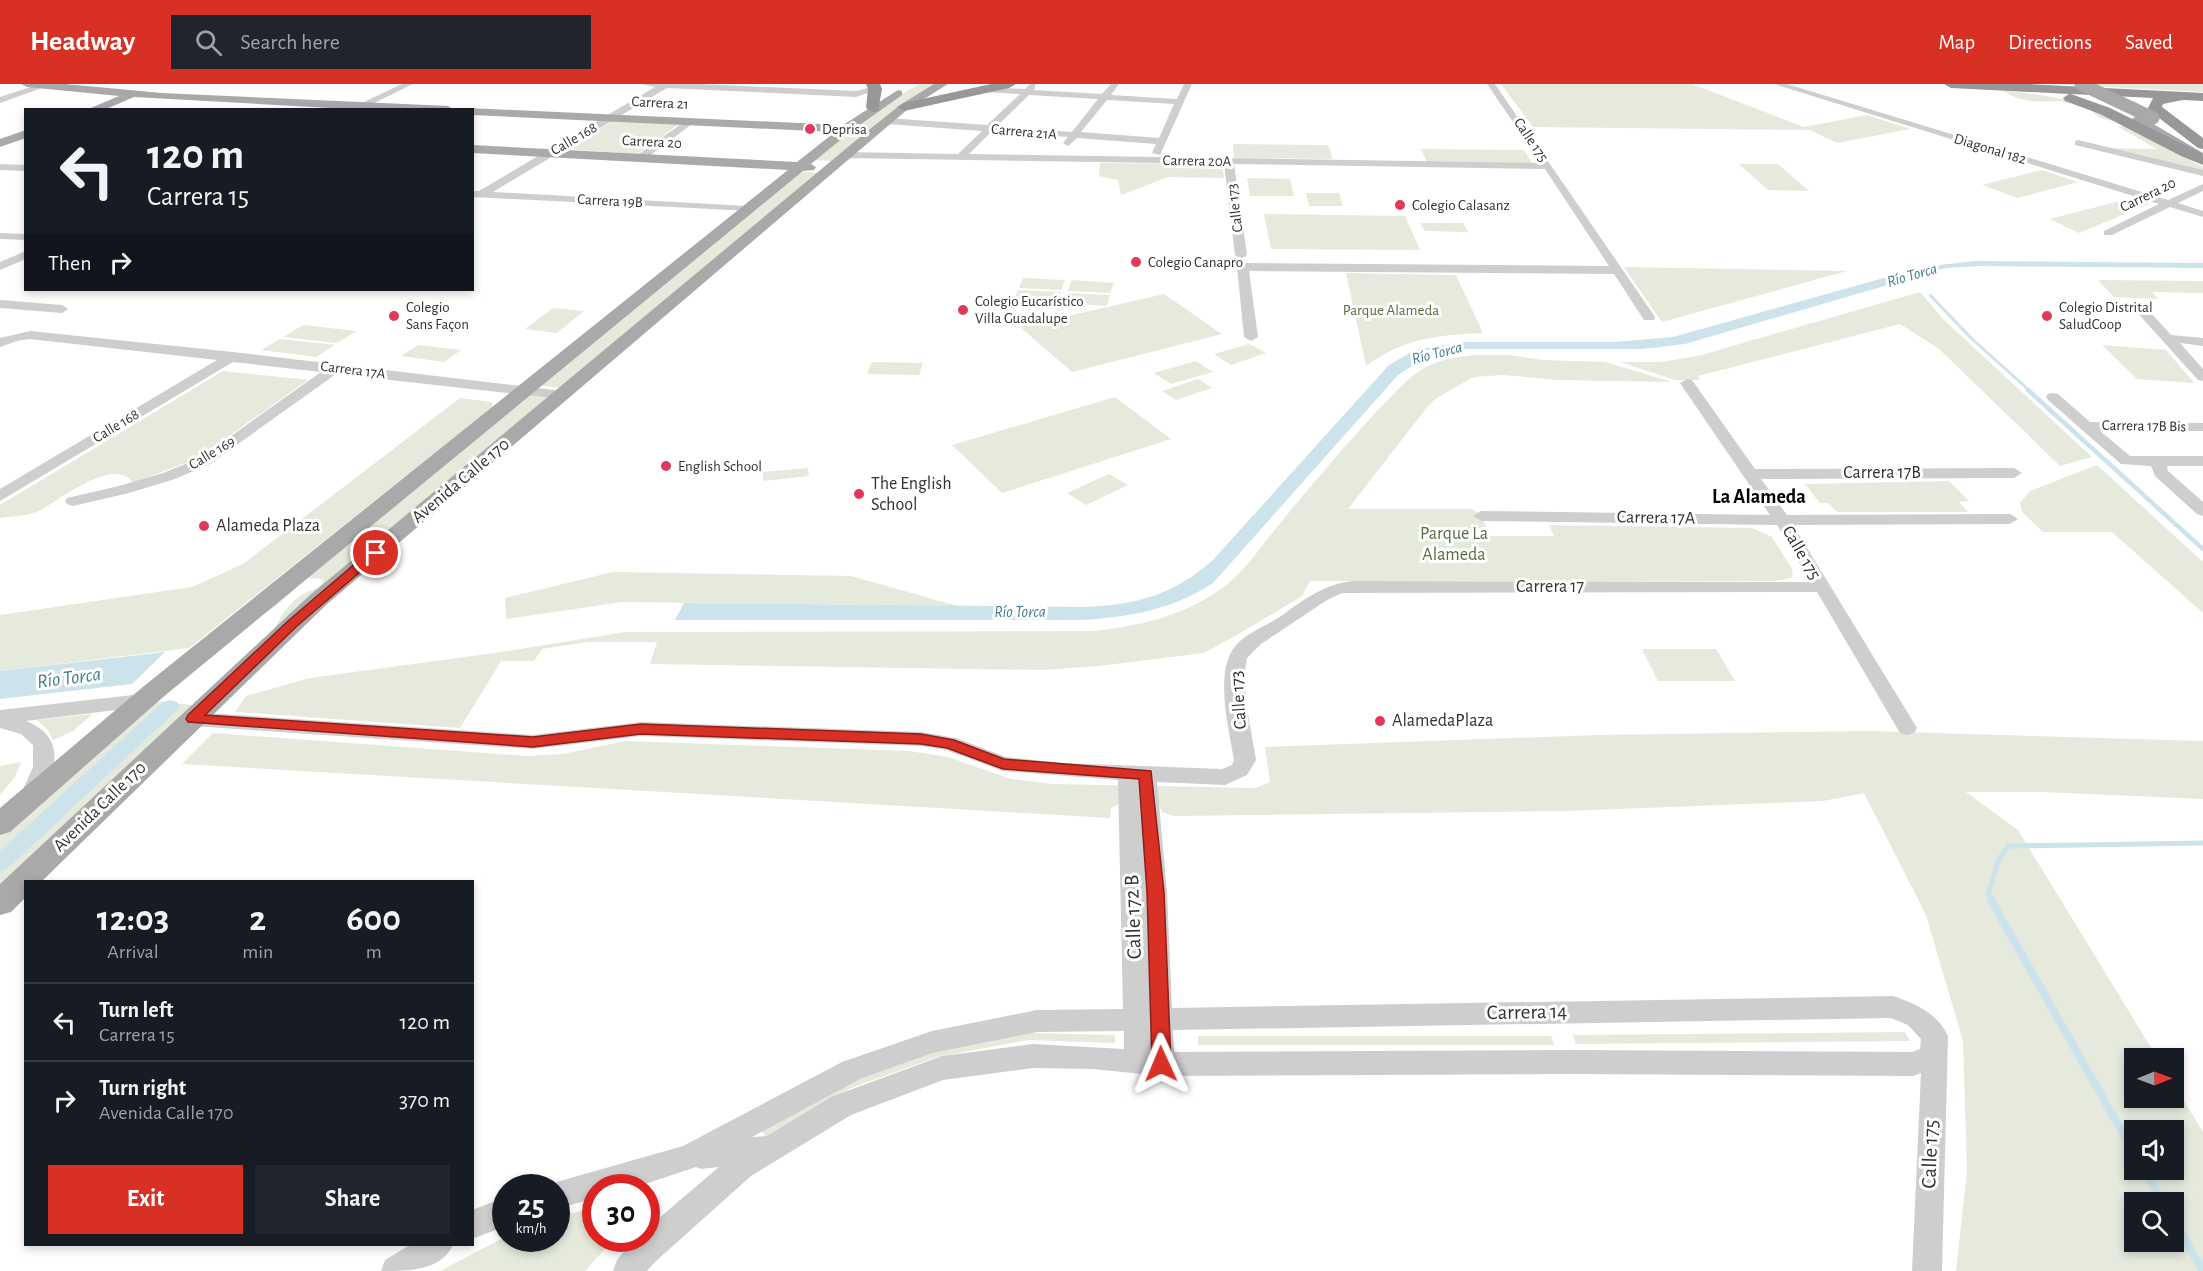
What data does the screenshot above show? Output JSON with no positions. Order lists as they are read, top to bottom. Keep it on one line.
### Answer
{"streets":{"main road":["Carrera 21","Carrera 20","Avenida Calle 170"],"street":["Carrera 21A","Calle 168","Calle 175","Diagonal 182","Carrera 20A","Carrera 19B","Calle 173","Carrera 17A","Carrera 17B Bis","Calle 169","Carrera 17B","Carrera 17","Calle 172 B","Carrera 14"]},"crossings":[["Carrera 21","Calle 168"],["Carrera 21","Avenida Calle 170"],["Carrera 21A","Avenida Calle 170"],["Calle 168","Carrera 20"],["Calle 168","Carrera 19B"],["Calle 168","Carrera 17A"],["Calle 175","Carrera 20A"],["Calle 175","Carrera 17A"],["Calle 175","Carrera 17B"],["Calle 175","Carrera 17"],["Calle 175","Carrera 14"],["Carrera 20","Diagonal 182"],["Carrera 20","Avenida Calle 170"],["Carrera 20A","Calle 173"],["Carrera 20A","Avenida Calle 170"],["Carrera 19B","Avenida Calle 170"],["Calle 173","Carrera 17"],["Calle 173","Calle 172 B"],["Carrera 17A","Calle 169"],["Carrera 17A","Avenida Calle 170"],["Calle 172 B","Carrera 14"]],"districts":["La Alameda"],"water":["Río Torca"],"parks":["Parque Alameda","Parque La Alameda"],"places":["Deprisa","Colegio Calasanz","Colegio Canapro","Colegio Eucarístico Villa Guadalupe","Colegio Sans Façon","Colegio Distrital SaludCoop","English School","The English School","Alameda Plaza","AlamedaPlaza"],"north":"right","page":{"header":"Headway","search":"Search here","nav":["Map","Directions","Saved"],"turn":["120 m","Carrera 15"],"then":"Then","eta":["12:03","Arrival","2","min","600","m"],"list":[{"name":"Turn left","note":"Carrera 15","value":"120 m"},{"name":"Turn right","note":"Avenida Calle 170","value":"370 m"}],"buttons":["Exit","Share"],"speed":"25 km/h","limit":"30"}}
